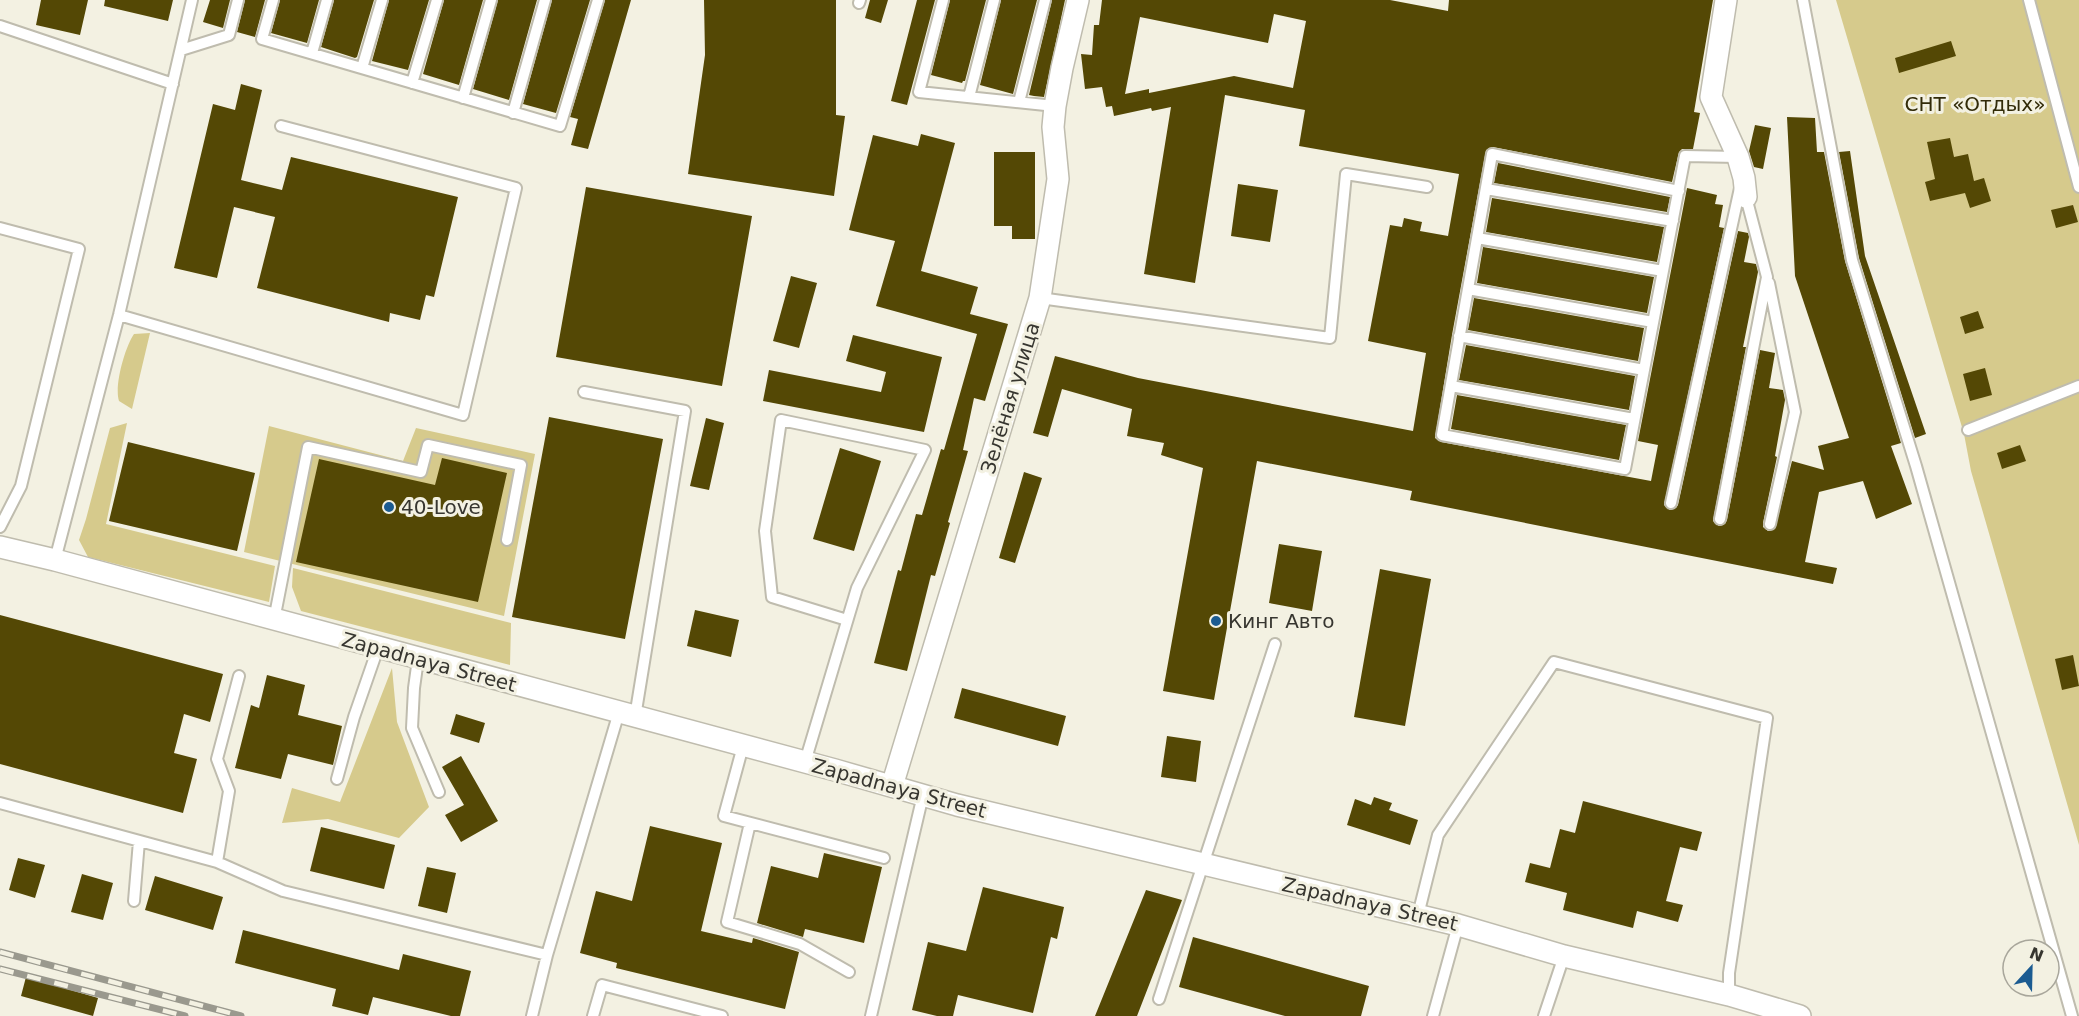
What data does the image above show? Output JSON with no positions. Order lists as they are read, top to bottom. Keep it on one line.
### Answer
{"streets":{"street":["Зелёная улица","Zapadnaya Street"]},"crossings":[["Зелёная улица","Zapadnaya Street"]],"parks":["СНТ «Отдых»"],"places":["40-Love","Кинг Авто"],"north":"top"}
